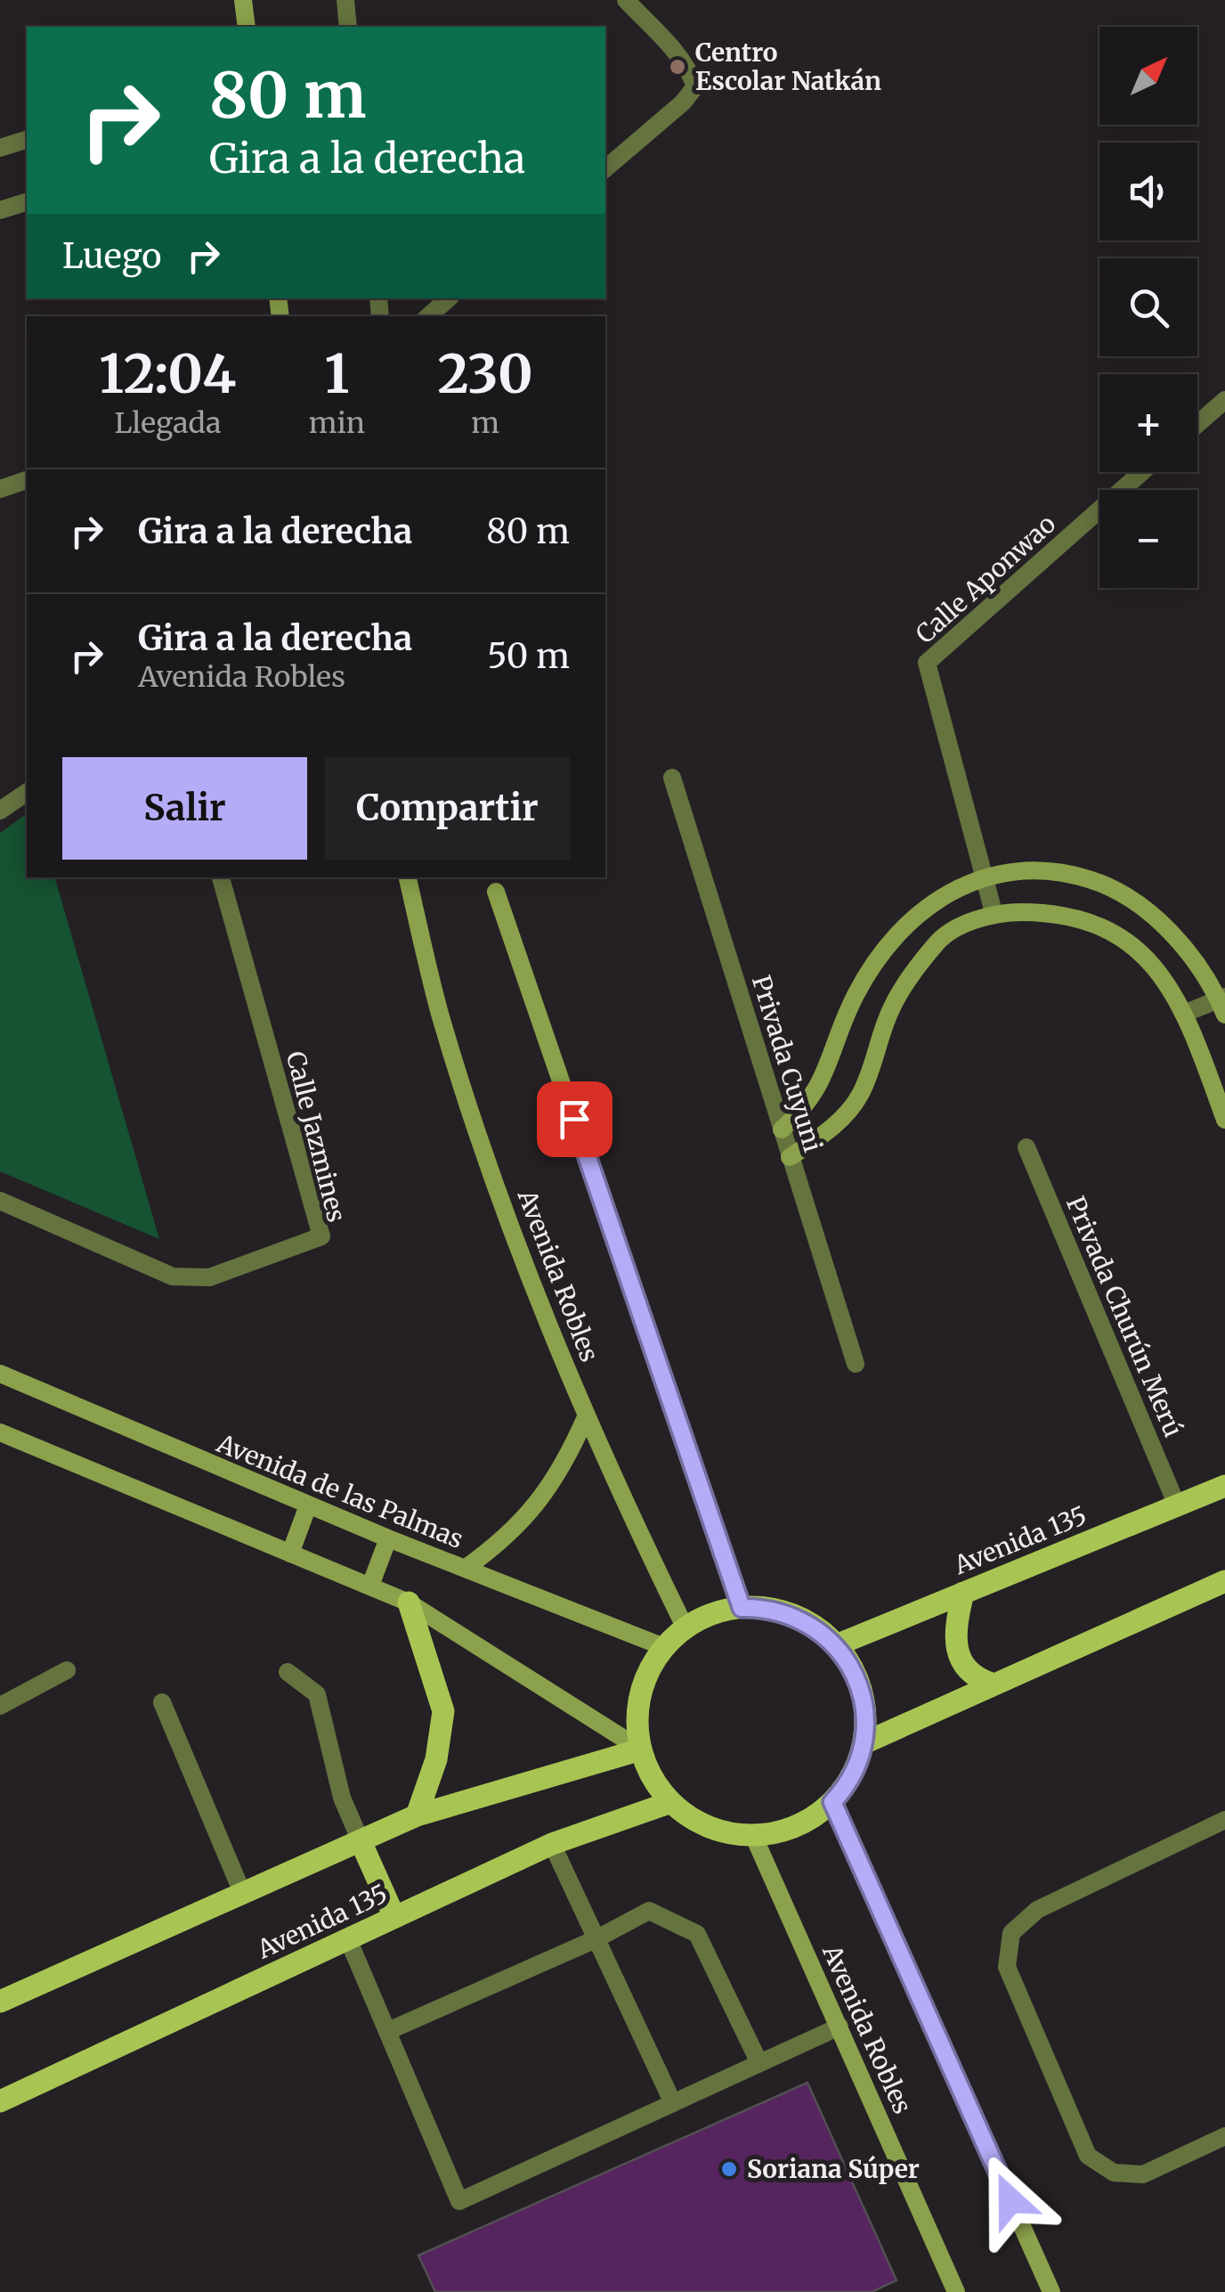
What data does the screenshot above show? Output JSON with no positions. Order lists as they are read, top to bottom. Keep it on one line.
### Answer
{"streets":{"main road":["Avenida 135"],"street":["Calle Aponwao","Privada Cuyuni","Calle Jazmines","Avenida Robles","Privada Churún Merú","Avenida de las Palmas"]},"crossings":[["Avenida Robles","Avenida de las Palmas"],["Avenida Robles","Avenida 135"],["Privada Churún Merú","Avenida 135"],["Avenida de las Palmas","Avenida 135"]],"places":["Centro Escolar Natkán","Soriana Súper"],"north":"top right","page":{"map_buttons":["+","−"],"turn":["80 m","Gira a la derecha"],"then":"Luego","eta":["12:04","Llegada","1","min","230","m"],"list":[{"name":"Gira a la derecha","value":"80 m"},{"name":"Gira a la derecha","note":"Avenida Robles","value":"50 m"}],"buttons":["Salir","Compartir"]}}
